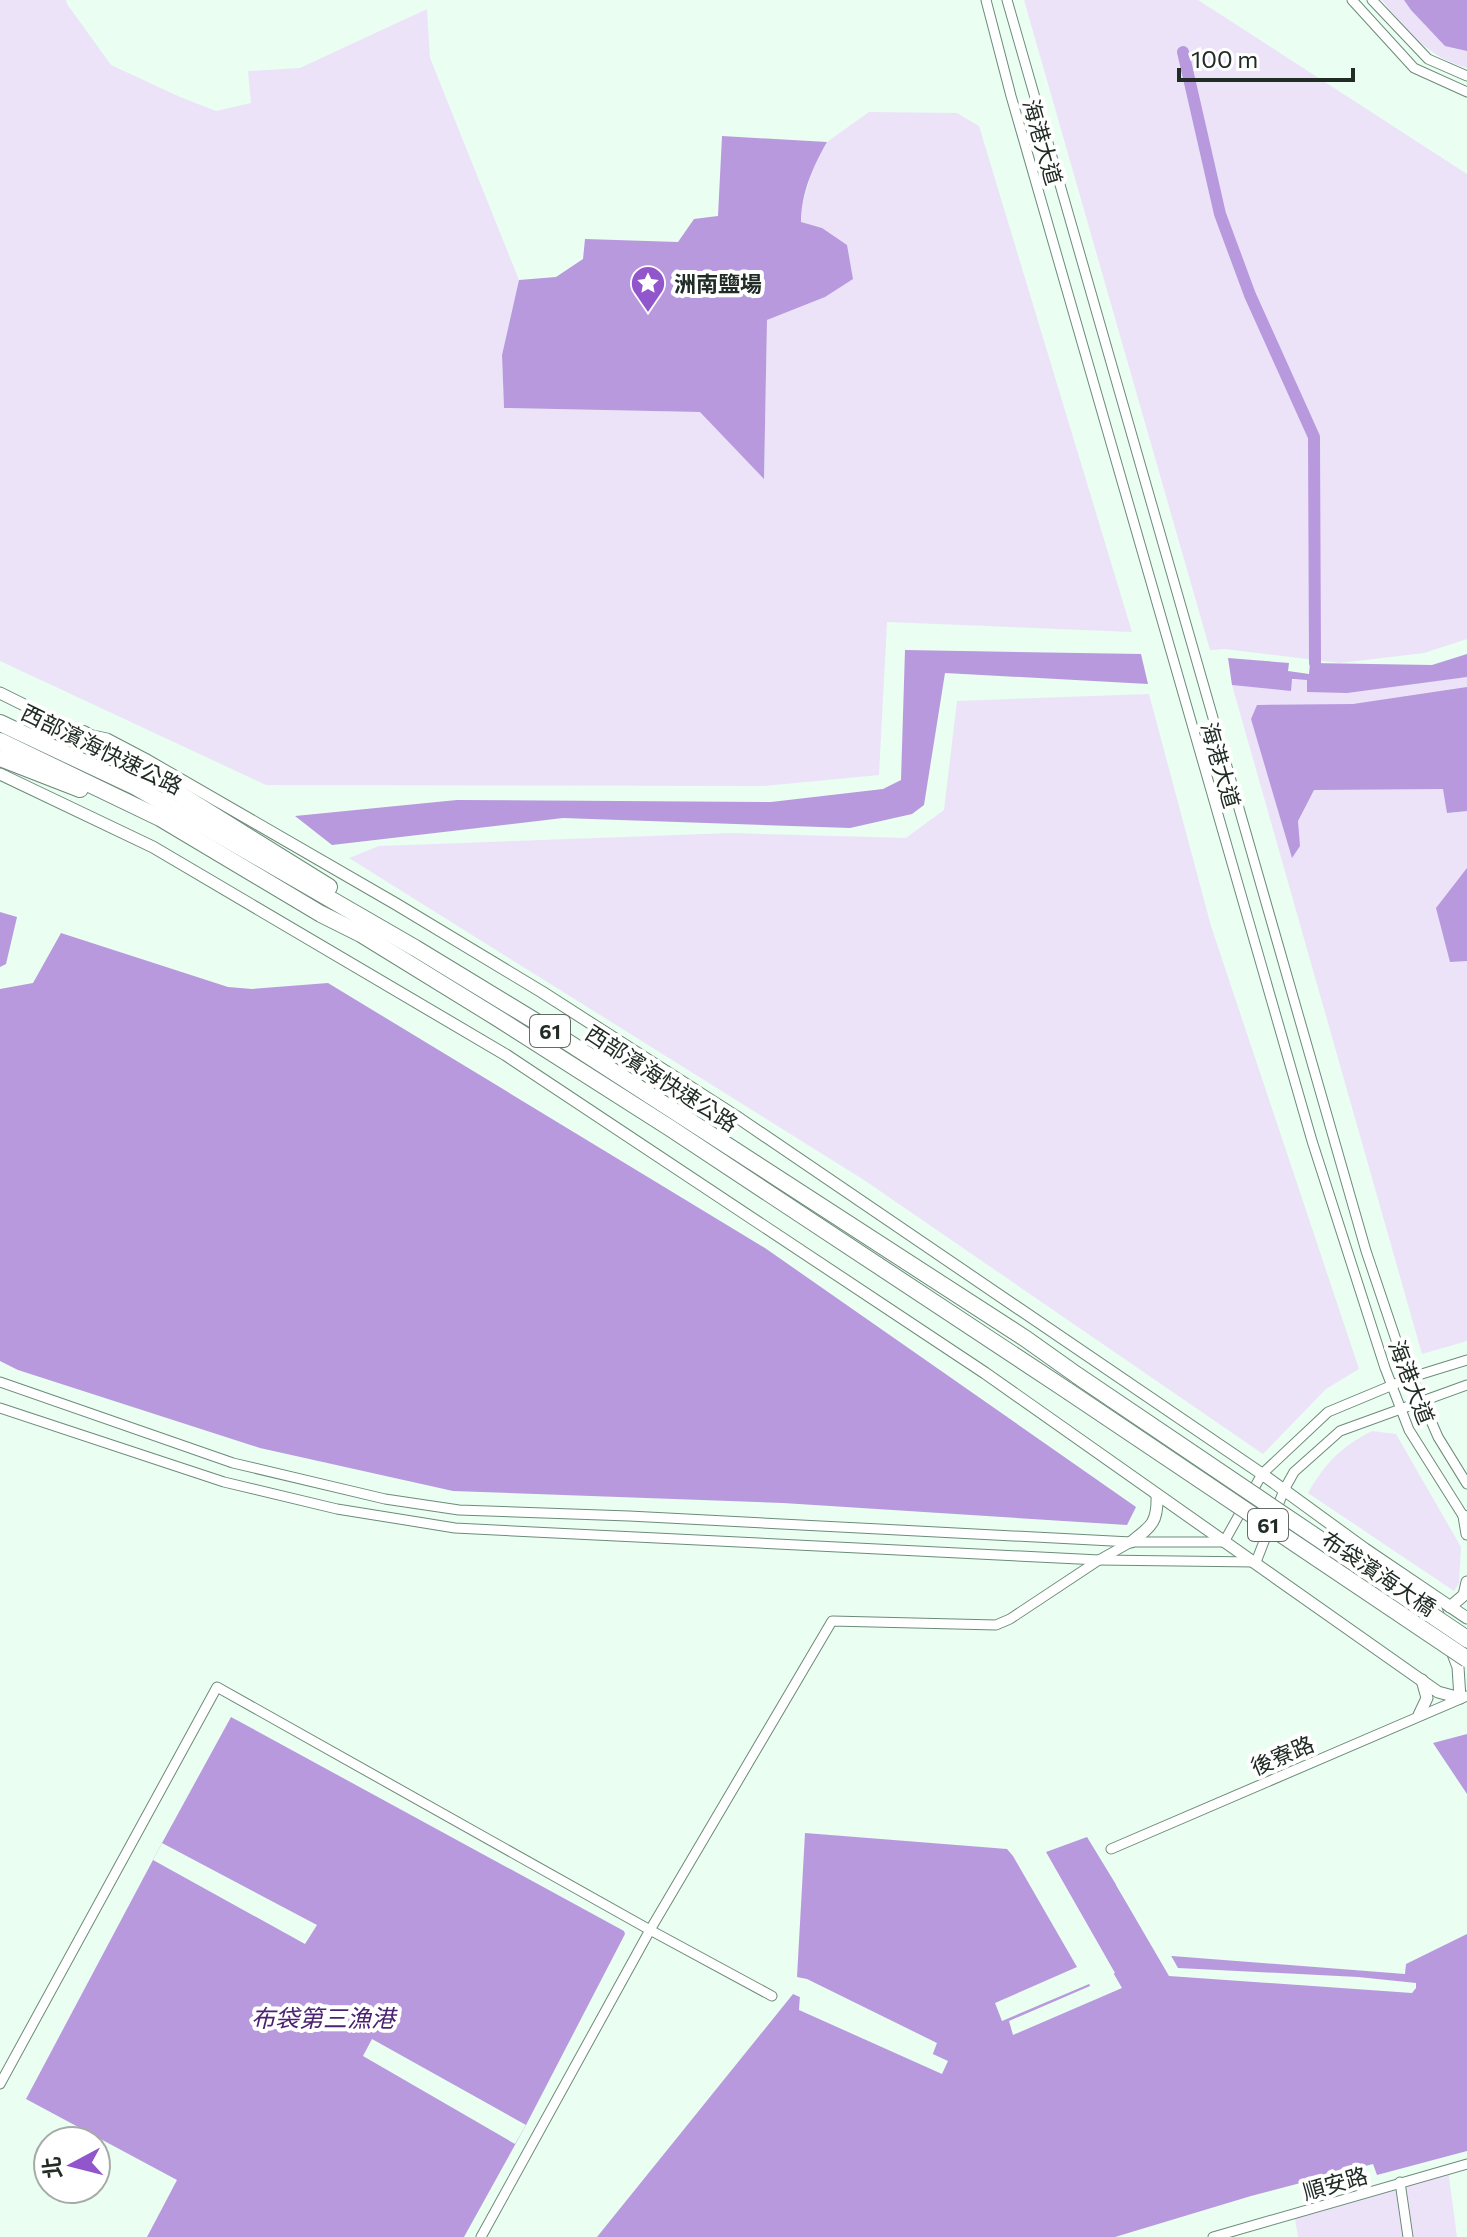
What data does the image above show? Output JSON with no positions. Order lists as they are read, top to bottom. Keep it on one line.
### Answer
{"streets":{"highway":["西部濱海快速公路","61","布袋濱海大橋"],"street":["海港大道","後寮路","順安路"]},"crossings":[["西部濱海快速公路","布袋濱海大橋"]],"water":["布袋第三漁港"],"places":{"place":["洲南鹽場"]},"scale_bar":"100 m","north":"left"}
